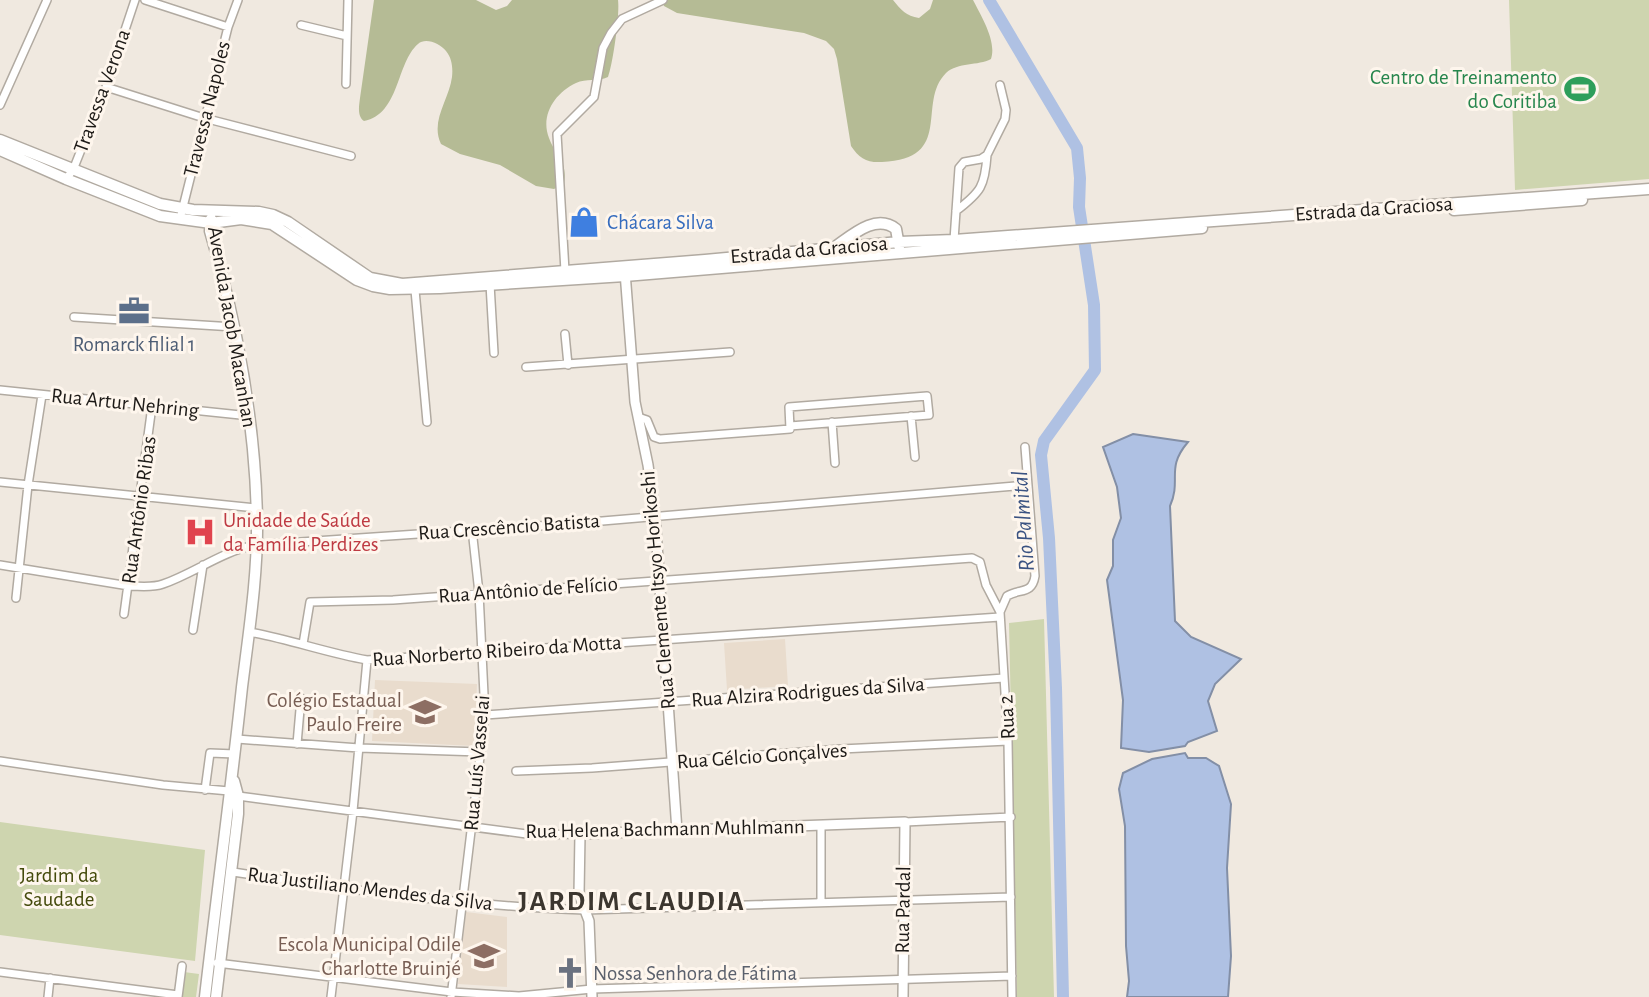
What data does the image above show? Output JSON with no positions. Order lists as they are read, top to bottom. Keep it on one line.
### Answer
{"streets":{"main road":["Estrada da Graciosa","Avenida Jacob Macanhan"],"street":["Travessa Verona","Travessa Napoles","Rua Artur Nehring","Rua Antônio Ribas","Rua Crescêncio Batista","Rua Antônio de Felício","Rua Clemente Itsyo Horikoshi","Rua Norberto Ribeiro da Motta","Rua Alzira Rodrigues da Silva","Rua 2","Rua Gélcio Gonçalves","Rua Luís Vasselai","Rua Helena Bachmann Muhlmann","Rua Justiliano Mendes da Silva","Rua Pardal"]},"crossings":[["Travessa Verona","Estrada da Graciosa"],["Travessa Napoles","Estrada da Graciosa"],["Estrada da Graciosa","Avenida Jacob Macanhan"],["Estrada da Graciosa","Rua Clemente Itsyo Horikoshi"],["Avenida Jacob Macanhan","Rua Artur Nehring"],["Avenida Jacob Macanhan","Rua Crescêncio Batista"],["Avenida Jacob Macanhan","Rua Norberto Ribeiro da Motta"],["Avenida Jacob Macanhan","Rua Helena Bachmann Muhlmann"],["Avenida Jacob Macanhan","Rua Justiliano Mendes da Silva"],["Rua Artur Nehring","Rua Antônio Ribas"],["Rua Antônio Ribas","Rua Crescêncio Batista"],["Rua Crescêncio Batista","Rua Clemente Itsyo Horikoshi"],["Rua Crescêncio Batista","Rua Luís Vasselai"],["Rua Antônio de Felício","Rua Clemente Itsyo Horikoshi"],["Rua Antônio de Felício","Rua Norberto Ribeiro da Motta"],["Rua Antônio de Felício","Rua 2"],["Rua Antônio de Felício","Rua Luís Vasselai"],["Rua Clemente Itsyo Horikoshi","Rua Norberto Ribeiro da Motta"],["Rua Clemente Itsyo Horikoshi","Rua Alzira Rodrigues da Silva"],["Rua Clemente Itsyo Horikoshi","Rua Gélcio Gonçalves"],["Rua Clemente Itsyo Horikoshi","Rua Helena Bachmann Muhlmann"],["Rua Norberto Ribeiro da Motta","Rua 2"],["Rua Norberto Ribeiro da Motta","Rua Luís Vasselai"],["Rua Alzira Rodrigues da Silva","Rua 2"],["Rua Alzira Rodrigues da Silva","Rua Luís Vasselai"],["Rua 2","Rua Gélcio Gonçalves"],["Rua 2","Rua Helena Bachmann Muhlmann"],["Rua 2","Rua Justiliano Mendes da Silva"],["Rua Luís Vasselai","Rua Helena Bachmann Muhlmann"],["Rua Luís Vasselai","Rua Justiliano Mendes da Silva"],["Rua Helena Bachmann Muhlmann","Rua Pardal"],["Rua Justiliano Mendes da Silva","Rua Pardal"]],"districts":["JARDIM CLAUDIA"],"water":["Rio Palmital"],"parks":["Jardim da Saudade"],"places":{"sports":["Centro de Treinamento do Coritiba"],"shop":["Chácara Silva"],"office":["Romarck filial 1"],"hospital":["Unidade de Saúde da Família Perdizes"],"school or university":["Colégio Estadual Paulo Freire","Escola Municipal Odile Charlotte Bruinjé"],"church":["Nossa Senhora de Fátima"]}}
